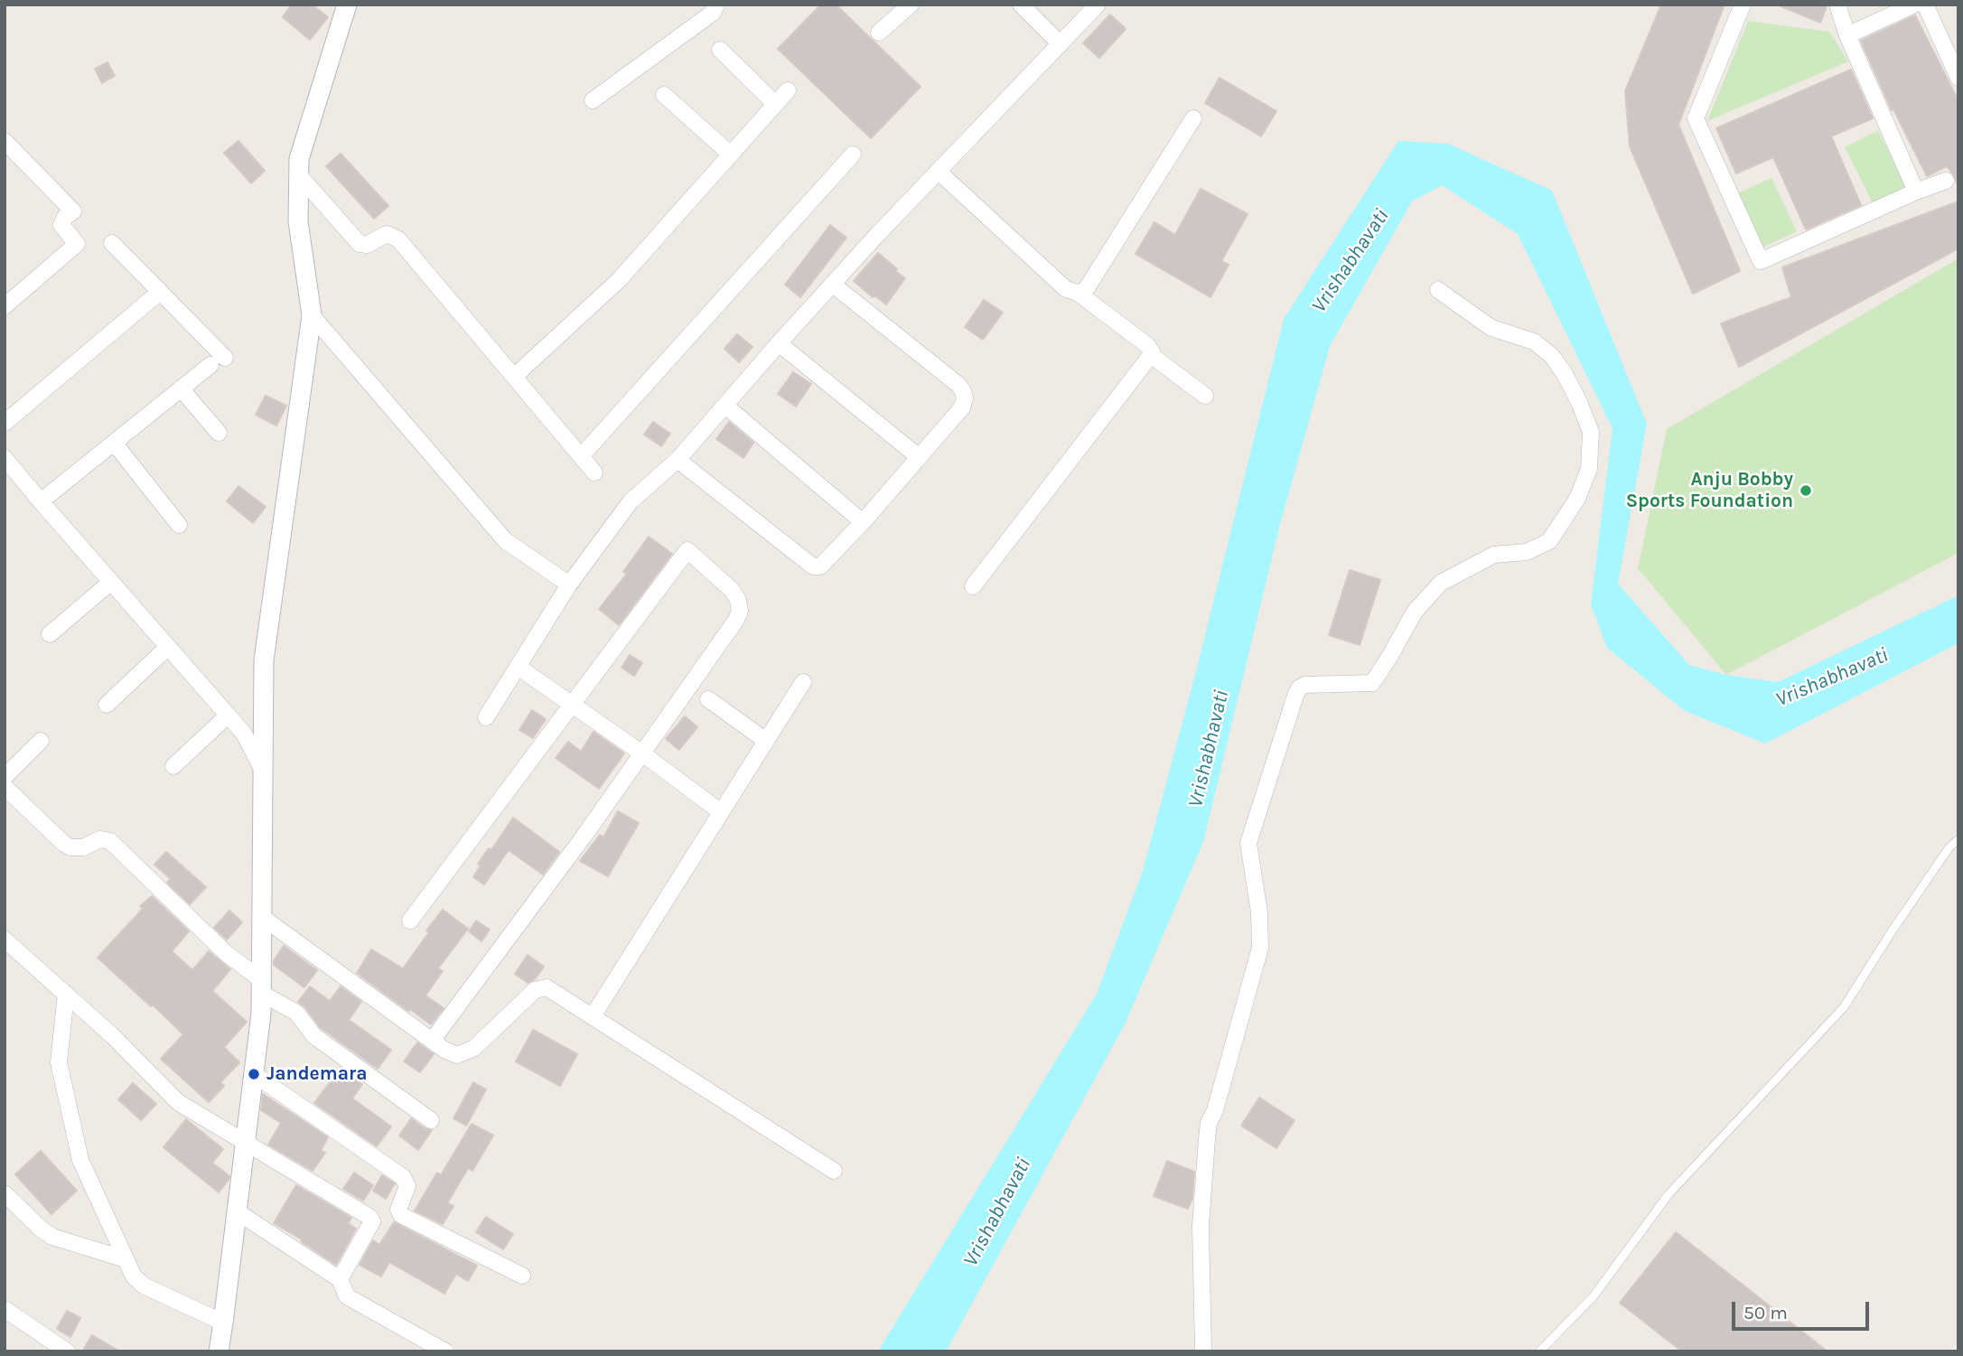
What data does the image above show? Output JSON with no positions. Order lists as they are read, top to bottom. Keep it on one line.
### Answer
{"water":["Vrishabhavati"],"places":["Anju Bobby Sports Foundation","Jandemara"],"scale_bar":"50 m"}
